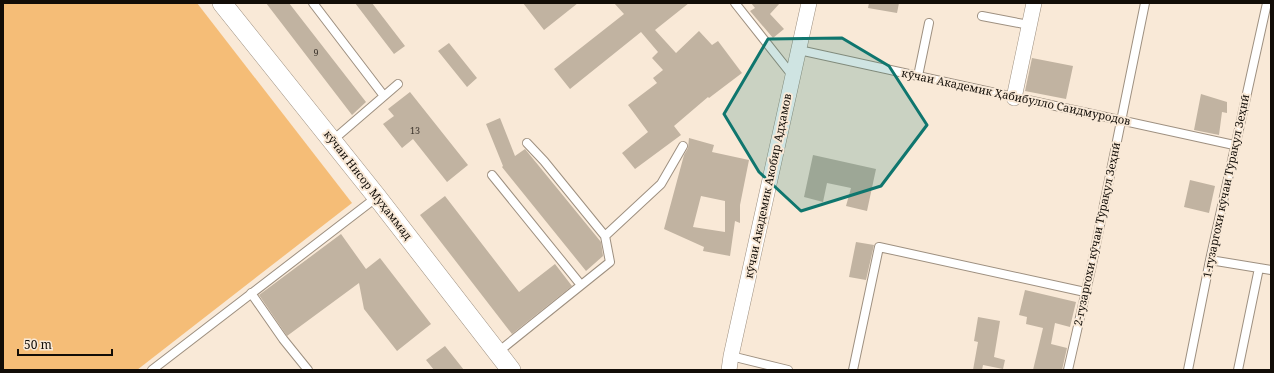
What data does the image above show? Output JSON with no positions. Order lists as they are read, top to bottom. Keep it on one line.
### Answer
{"streets":{"street":["кӯчаи Нисор Муҳаммад","кӯчаи Академик Акобир Адҳамов"],"lane":["кӯчаи Академик Ҳабибулло Саидмуродов","1-гузаргохи кӯчаи Тӯрақул Зеҳнӣ","2-гузаргохи кӯчаи Тӯрақул Зеҳнӣ"]},"crossings":[["кӯчаи Академик Ҳабибулло Саидмуродов","кӯчаи Академик Акобир Адҳамов"],["кӯчаи Академик Ҳабибулло Саидмуродов","1-гузаргохи кӯчаи Тӯрақул Зеҳнӣ"],["кӯчаи Академик Ҳабибулло Саидмуродов","2-гузаргохи кӯчаи Тӯрақул Зеҳнӣ"]],"house_numbers":["9","13"],"scale_bar":"50 m"}
